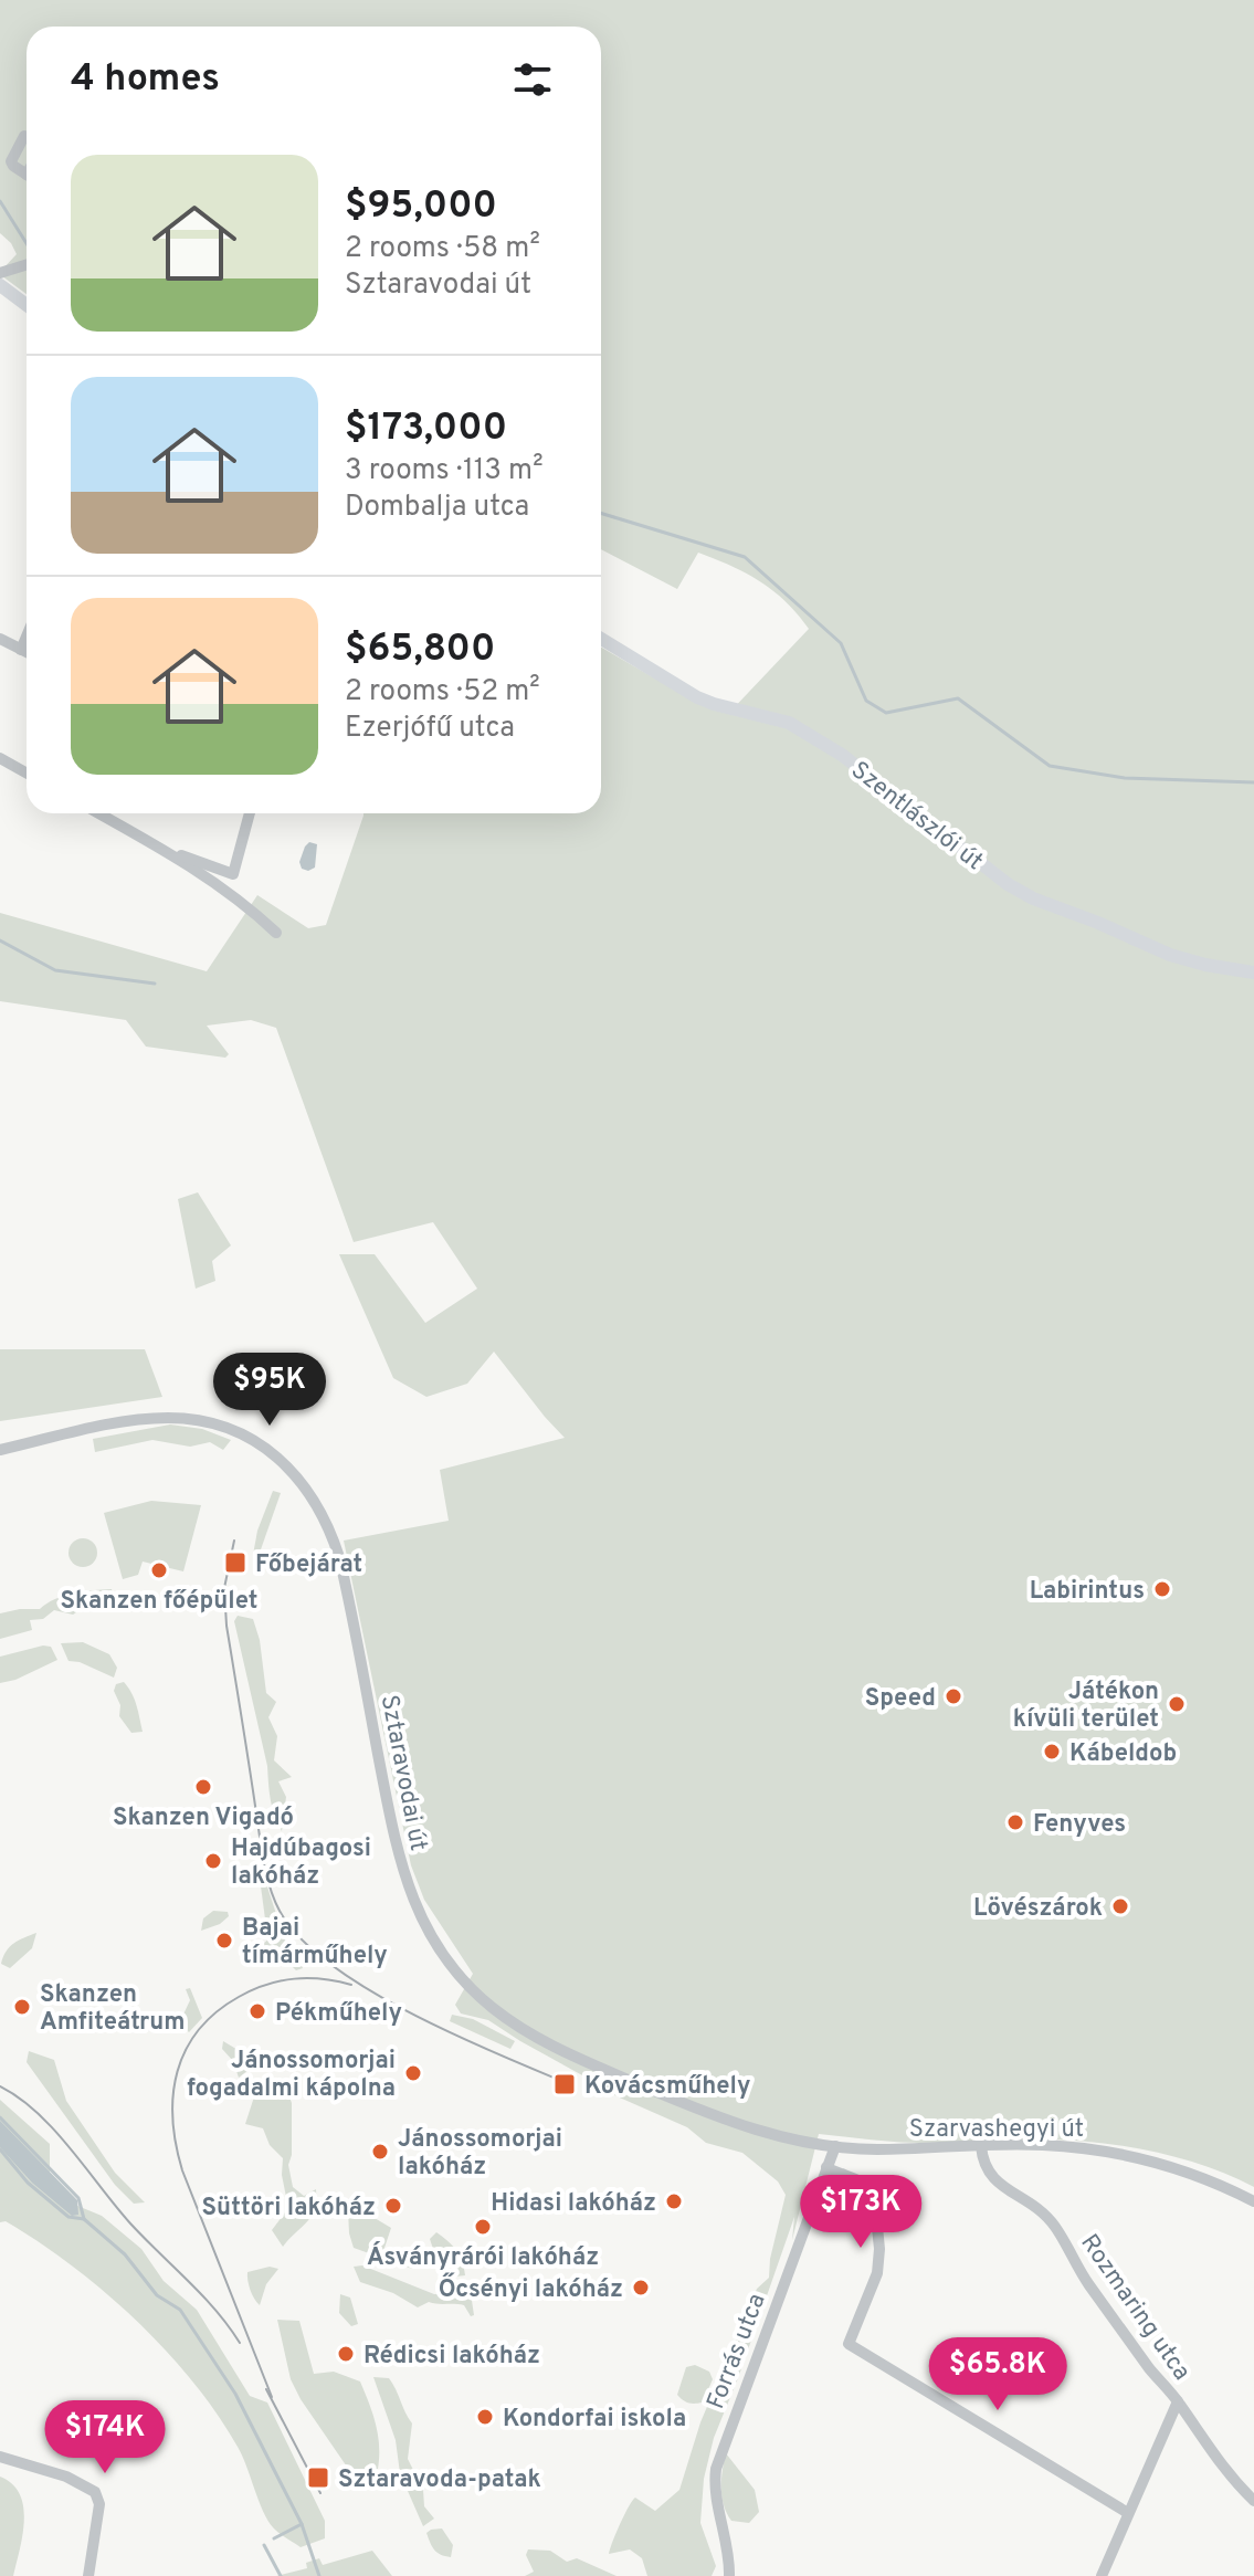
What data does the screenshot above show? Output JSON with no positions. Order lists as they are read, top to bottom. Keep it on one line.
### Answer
{"streets":{"main road":["Szentlászlói út"],"street":["Sztaravodai út","Szarvashegyi út","Rozmaring utca","Forrás utca"]},"crossings":[["Sztaravodai út","Szarvashegyi út"],["Sztaravodai út","Forrás utca"],["Szarvashegyi út","Rozmaring utca"],["Szarvashegyi út","Forrás utca"]],"places":{"transit":["Főbejárat","Kovácsműhely","Sztaravoda-patak"],"other":["Skanzen főépület","Labirintus","Speed","Játékon kívüli terület","Kábeldob","Skanzen Vigadó","Fenyves","Hajdúbagosi lakóház","Lövészárok","Bajai tímárműhely","Skanzen Amfiteátrum","Pékműhely","Jánossomorjai fogadalmi kápolna","Jánossomorjai lakóház","Hidasi lakóház","Süttöri lakóház","Ásványrárói lakóház","Őcsényi lakóház","Rédicsi lakóház","Kondorfai iskola"]},"page":{"heading":"4 homes","list":[{"name":"$95,000","note":"2 rooms · 58 m² · Sztaravodai út"},{"name":"$173,000","note":"3 rooms · 113 m² · Dombalja utca"},{"name":"$65,800","note":"2 rooms · 52 m² · Ezerjófű utca"}],"price":["$95K","$173K","$65.8K","$174K"]}}
